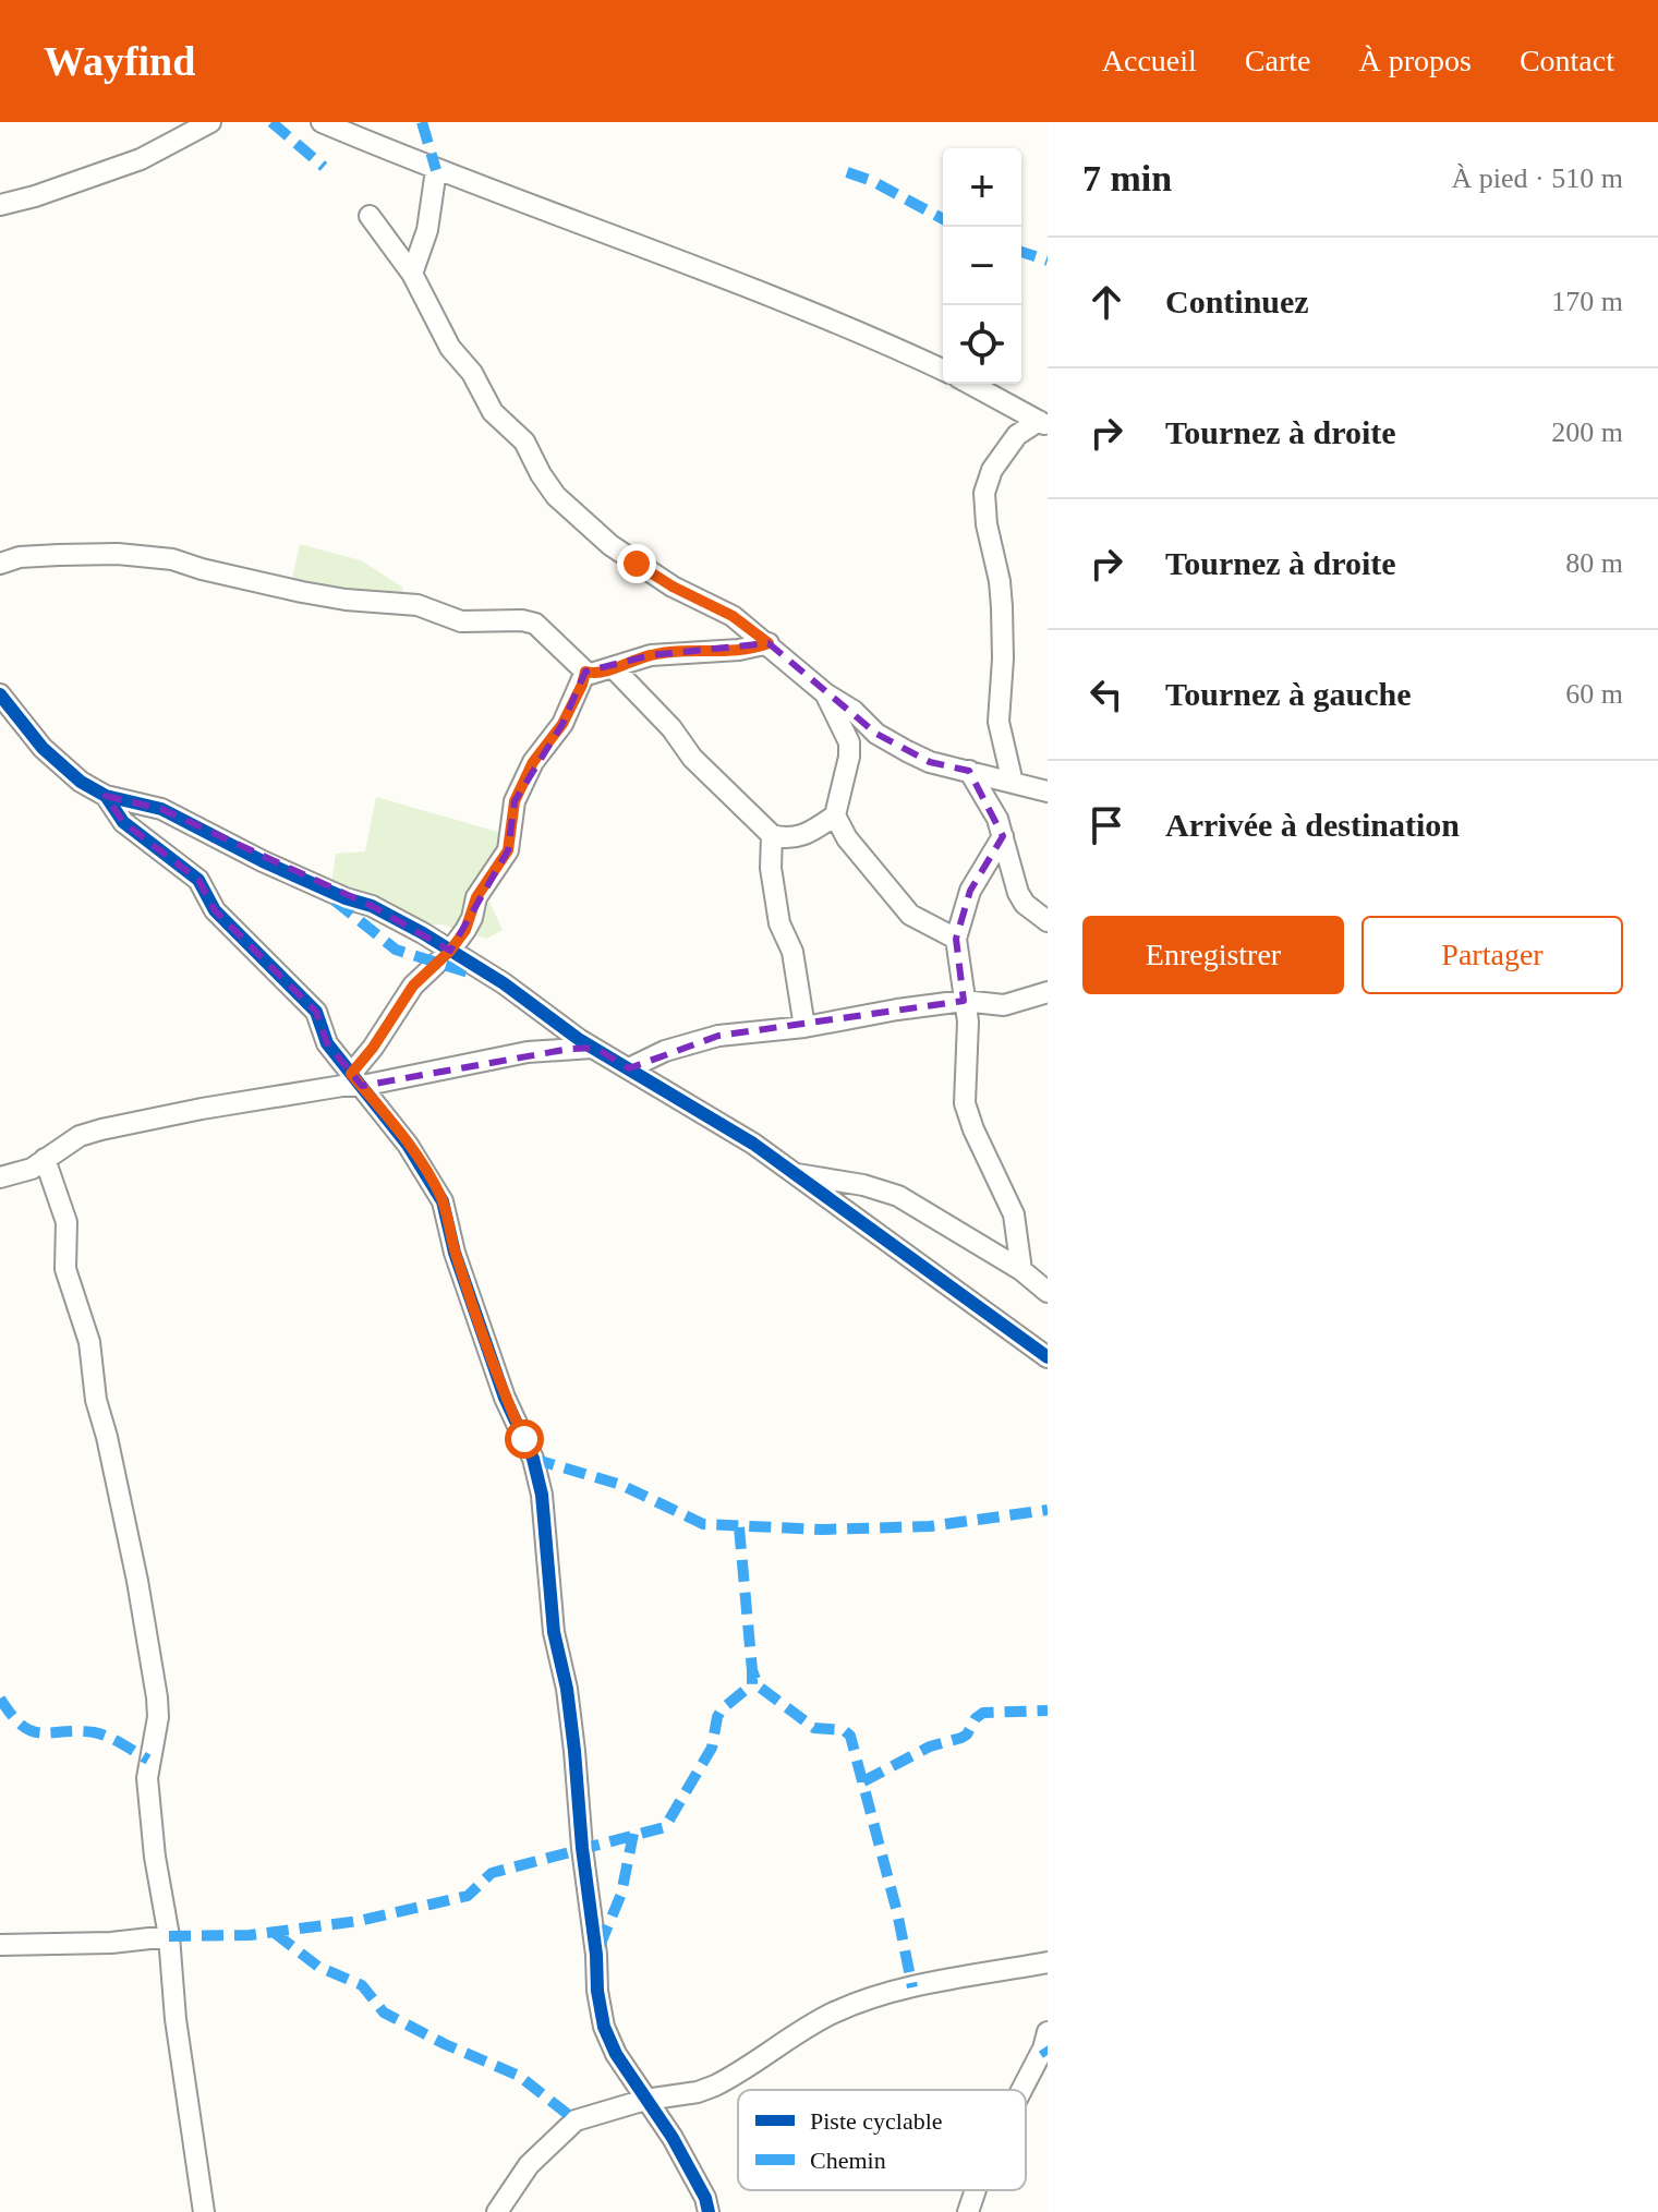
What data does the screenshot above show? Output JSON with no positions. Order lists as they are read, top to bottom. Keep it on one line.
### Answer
{"legend":["Piste cyclable","Chemin"],"page":{"header":"Wayfind","nav":["Accueil","Carte","À propos","Contact"],"heading":["7 min","À pied · 510 m"],"map_buttons":["+","−"],"list":[["Continuez","170 m"],["Tournez à droite","200 m"],["Tournez à droite","80 m"],["Tournez à gauche","60 m"],"Arrivée à destination"],"buttons":["Enregistrer","Partager"]}}
